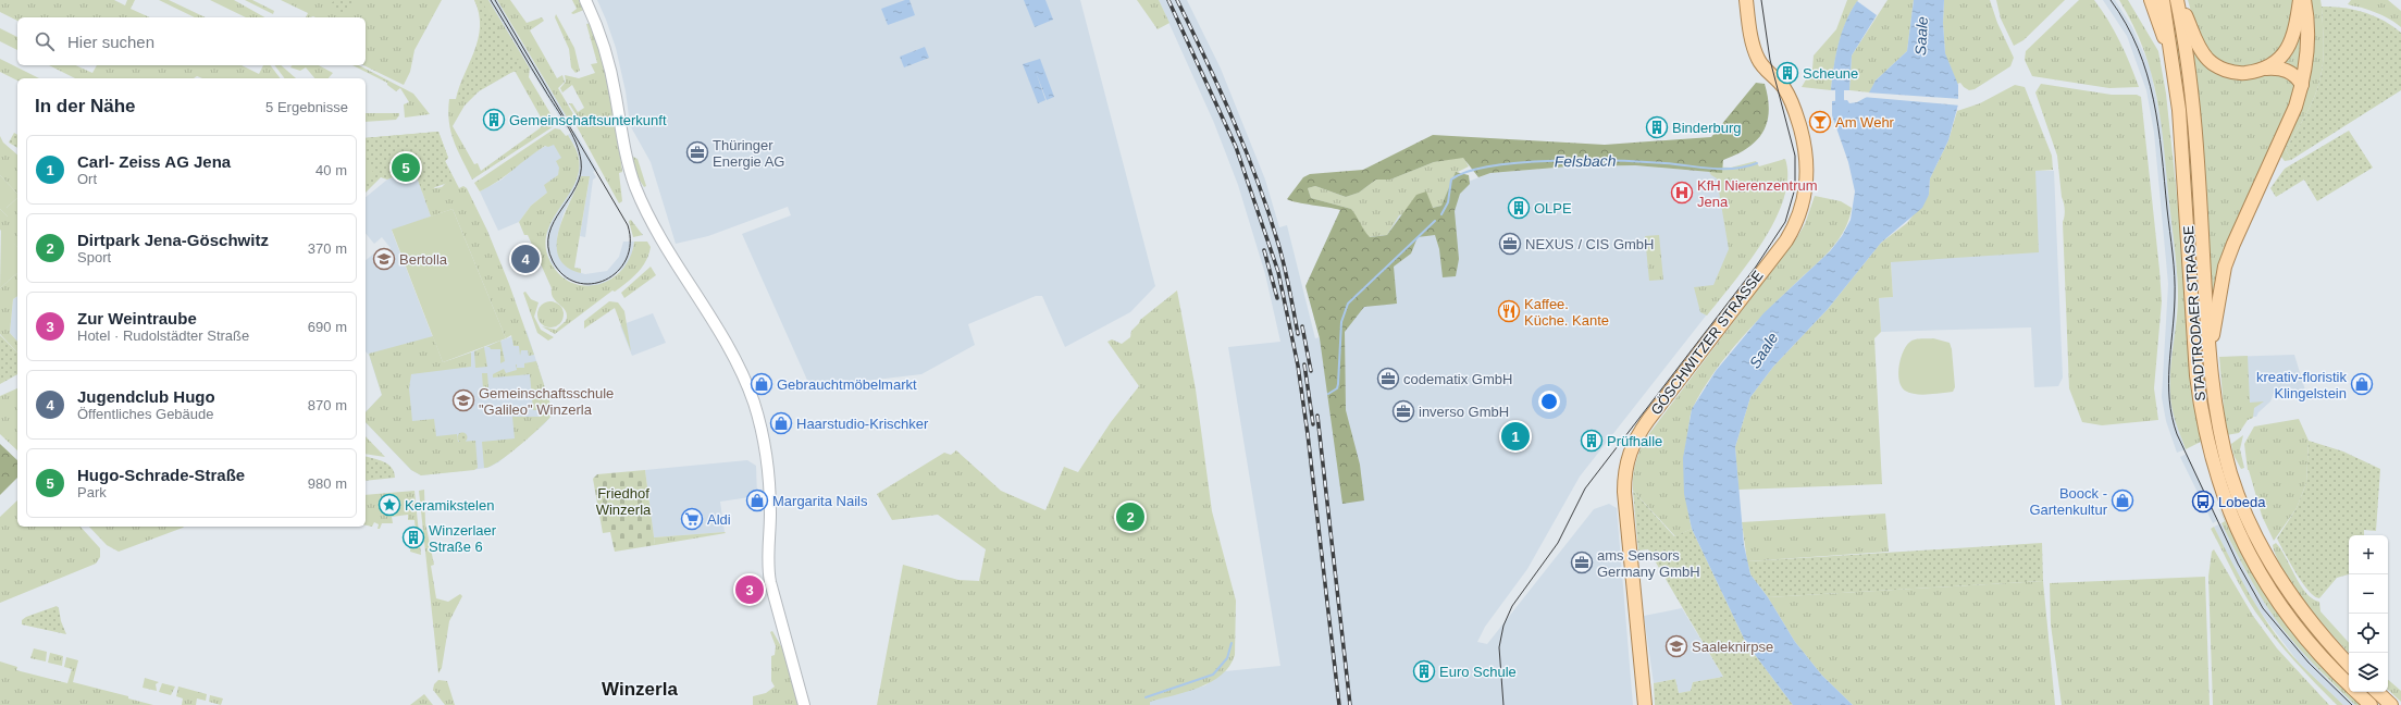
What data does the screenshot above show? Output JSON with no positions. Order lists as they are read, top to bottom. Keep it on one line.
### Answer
{"streets":{"main road":["STADTRODAER STRASSE","GÖSCHWITZER STRASSE"]},"districts":["Winzerla"],"water":["Saale","Felsbach"],"parks":["Friedhof Winzerla"],"places":{"building":["Scheune","Gemeinschaftsunterkunft","Binderburg","OLPE","Prüfhalle","Winzerlaer Straße 6","Euro Schule"],"bar":["Am Wehr"],"office":["Thüringer Energie AG","NEXUS / CIS GmbH","codematix GmbH","inverso GmbH","ams Sensors Germany GmbH"],"hospital":["KfH Nierenzentrum Jena"],"school or university":["Bertolla","Gemeinschaftsschule \"Galileo\" Winzerla","Saaleknirpse"],"restaurant":["Kaffee. Küche. Kante"],"shop":["Gebrauchtmöbelmarkt","kreativ-floristik Klingelstein","Haarstudio-Krischker","Margarita Nails","Boock - Gartenkultur"],"bus stop":["Lobeda"],"place":["Keramikstelen"],"supermarket":["Aldi"]},"page":{"search":"Hier suchen","heading":["In der Nähe","5 Ergebnisse"],"list":[{"mark":"1","name":"Carl- Zeiss AG Jena","note":"Ort","value":"40 m"},{"mark":"2","name":"Dirtpark Jena-Göschwitz","note":"Sport","value":"370 m"},{"mark":"3","name":"Zur Weintraube","note":"Hotel · Rudolstädter Straße","value":"690 m"},{"mark":"4","name":"Jugendclub Hugo","note":"Öffentliches Gebäude","value":"870 m"},{"mark":"5","name":"Hugo-Schrade-Straße","note":"Park","value":"980 m"}],"pins":["5","4","1","2","3"],"map_buttons":["+","−"]}}
